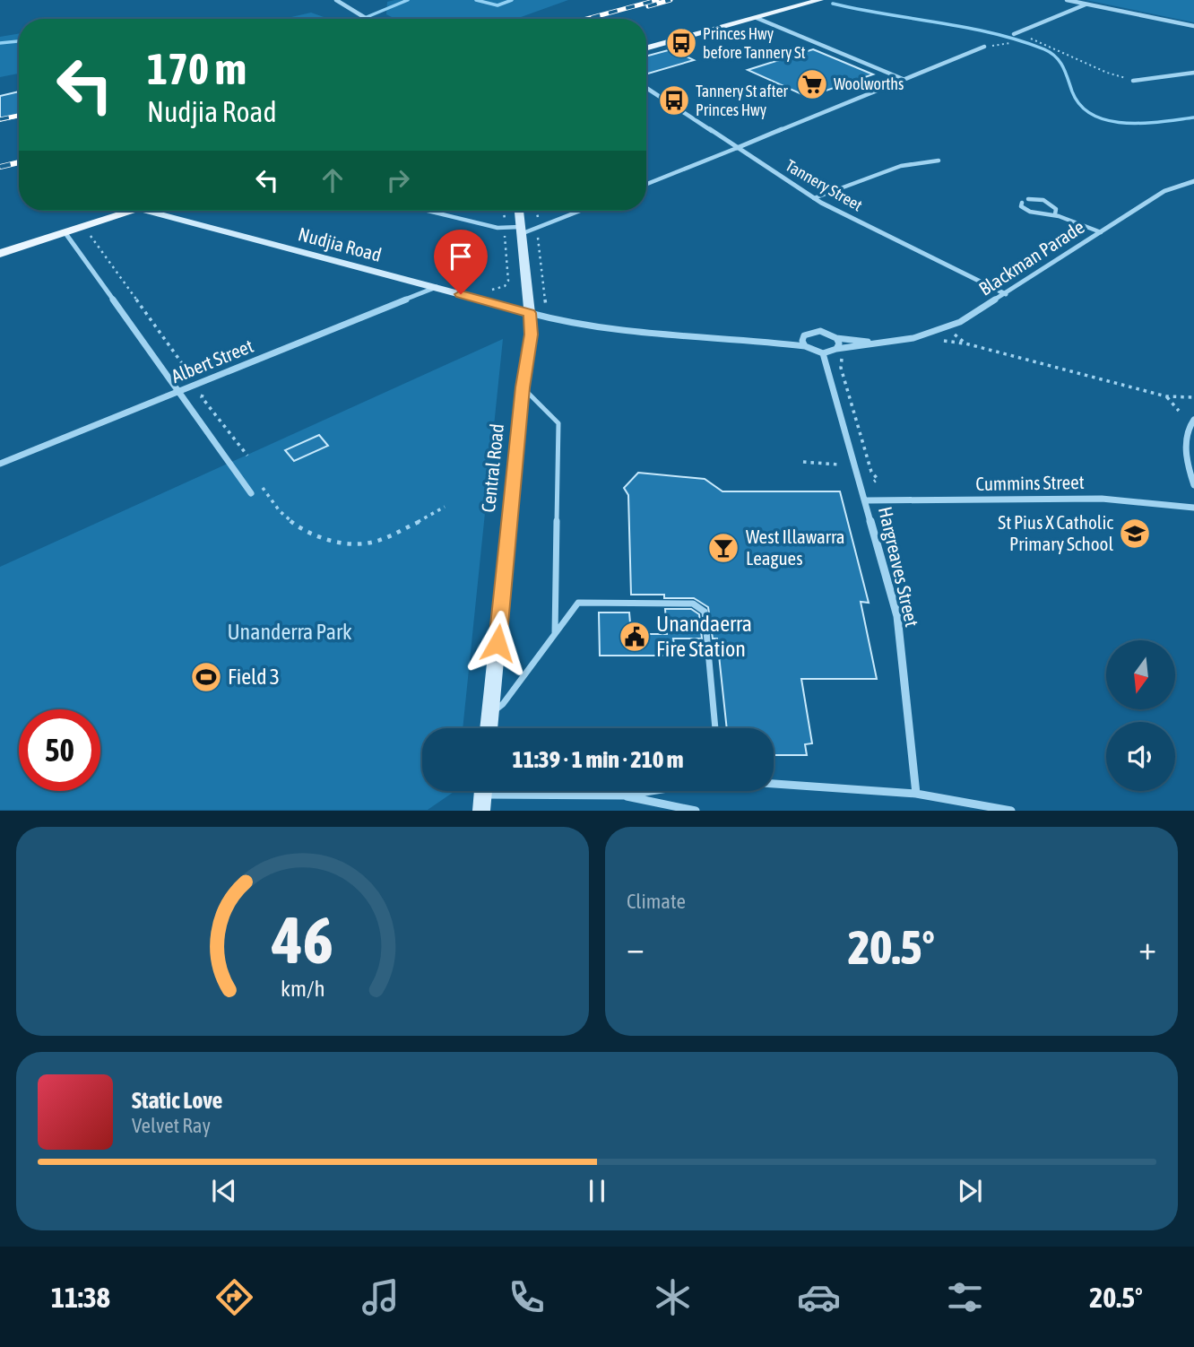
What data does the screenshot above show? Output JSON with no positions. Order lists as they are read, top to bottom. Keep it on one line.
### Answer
{"streets":{"main road":["Nudjia Road","Central Road"],"street":["Tannery Street","Blackman Parade","Albert Street","Cummins Street","Hargreaves Street"]},"crossings":[["Tannery Street","Blackman Parade"],["Nudjia Road","Albert Street"],["Nudjia Road","Central Road"],["Blackman Parade","Hargreaves Street"],["Cummins Street","Hargreaves Street"]],"parks":["Unanderra Park"],"places":{"bus stop":["Princes Hwy before Tannery St","Tannery St after Princes Hwy"],"supermarket":["Woolworths"],"school or university":["St Pius X Catholic Primary School"],"bar":["West Illawarra Leagues"],"public building":["Unandaerra Fire Station"],"sports":["Field 3"]},"north":"bottom","page":{"turn":["170 m","Nudjia Road"],"limit":"50","trip":"11:39 · 1 min · 210 m","tile":"Climate","heat":["−","20.5°","+"],"song":["Static Love","Velvet Ray"],"tabs":["11:38","20.5°"],"gauge":["46","km/h"]}}
